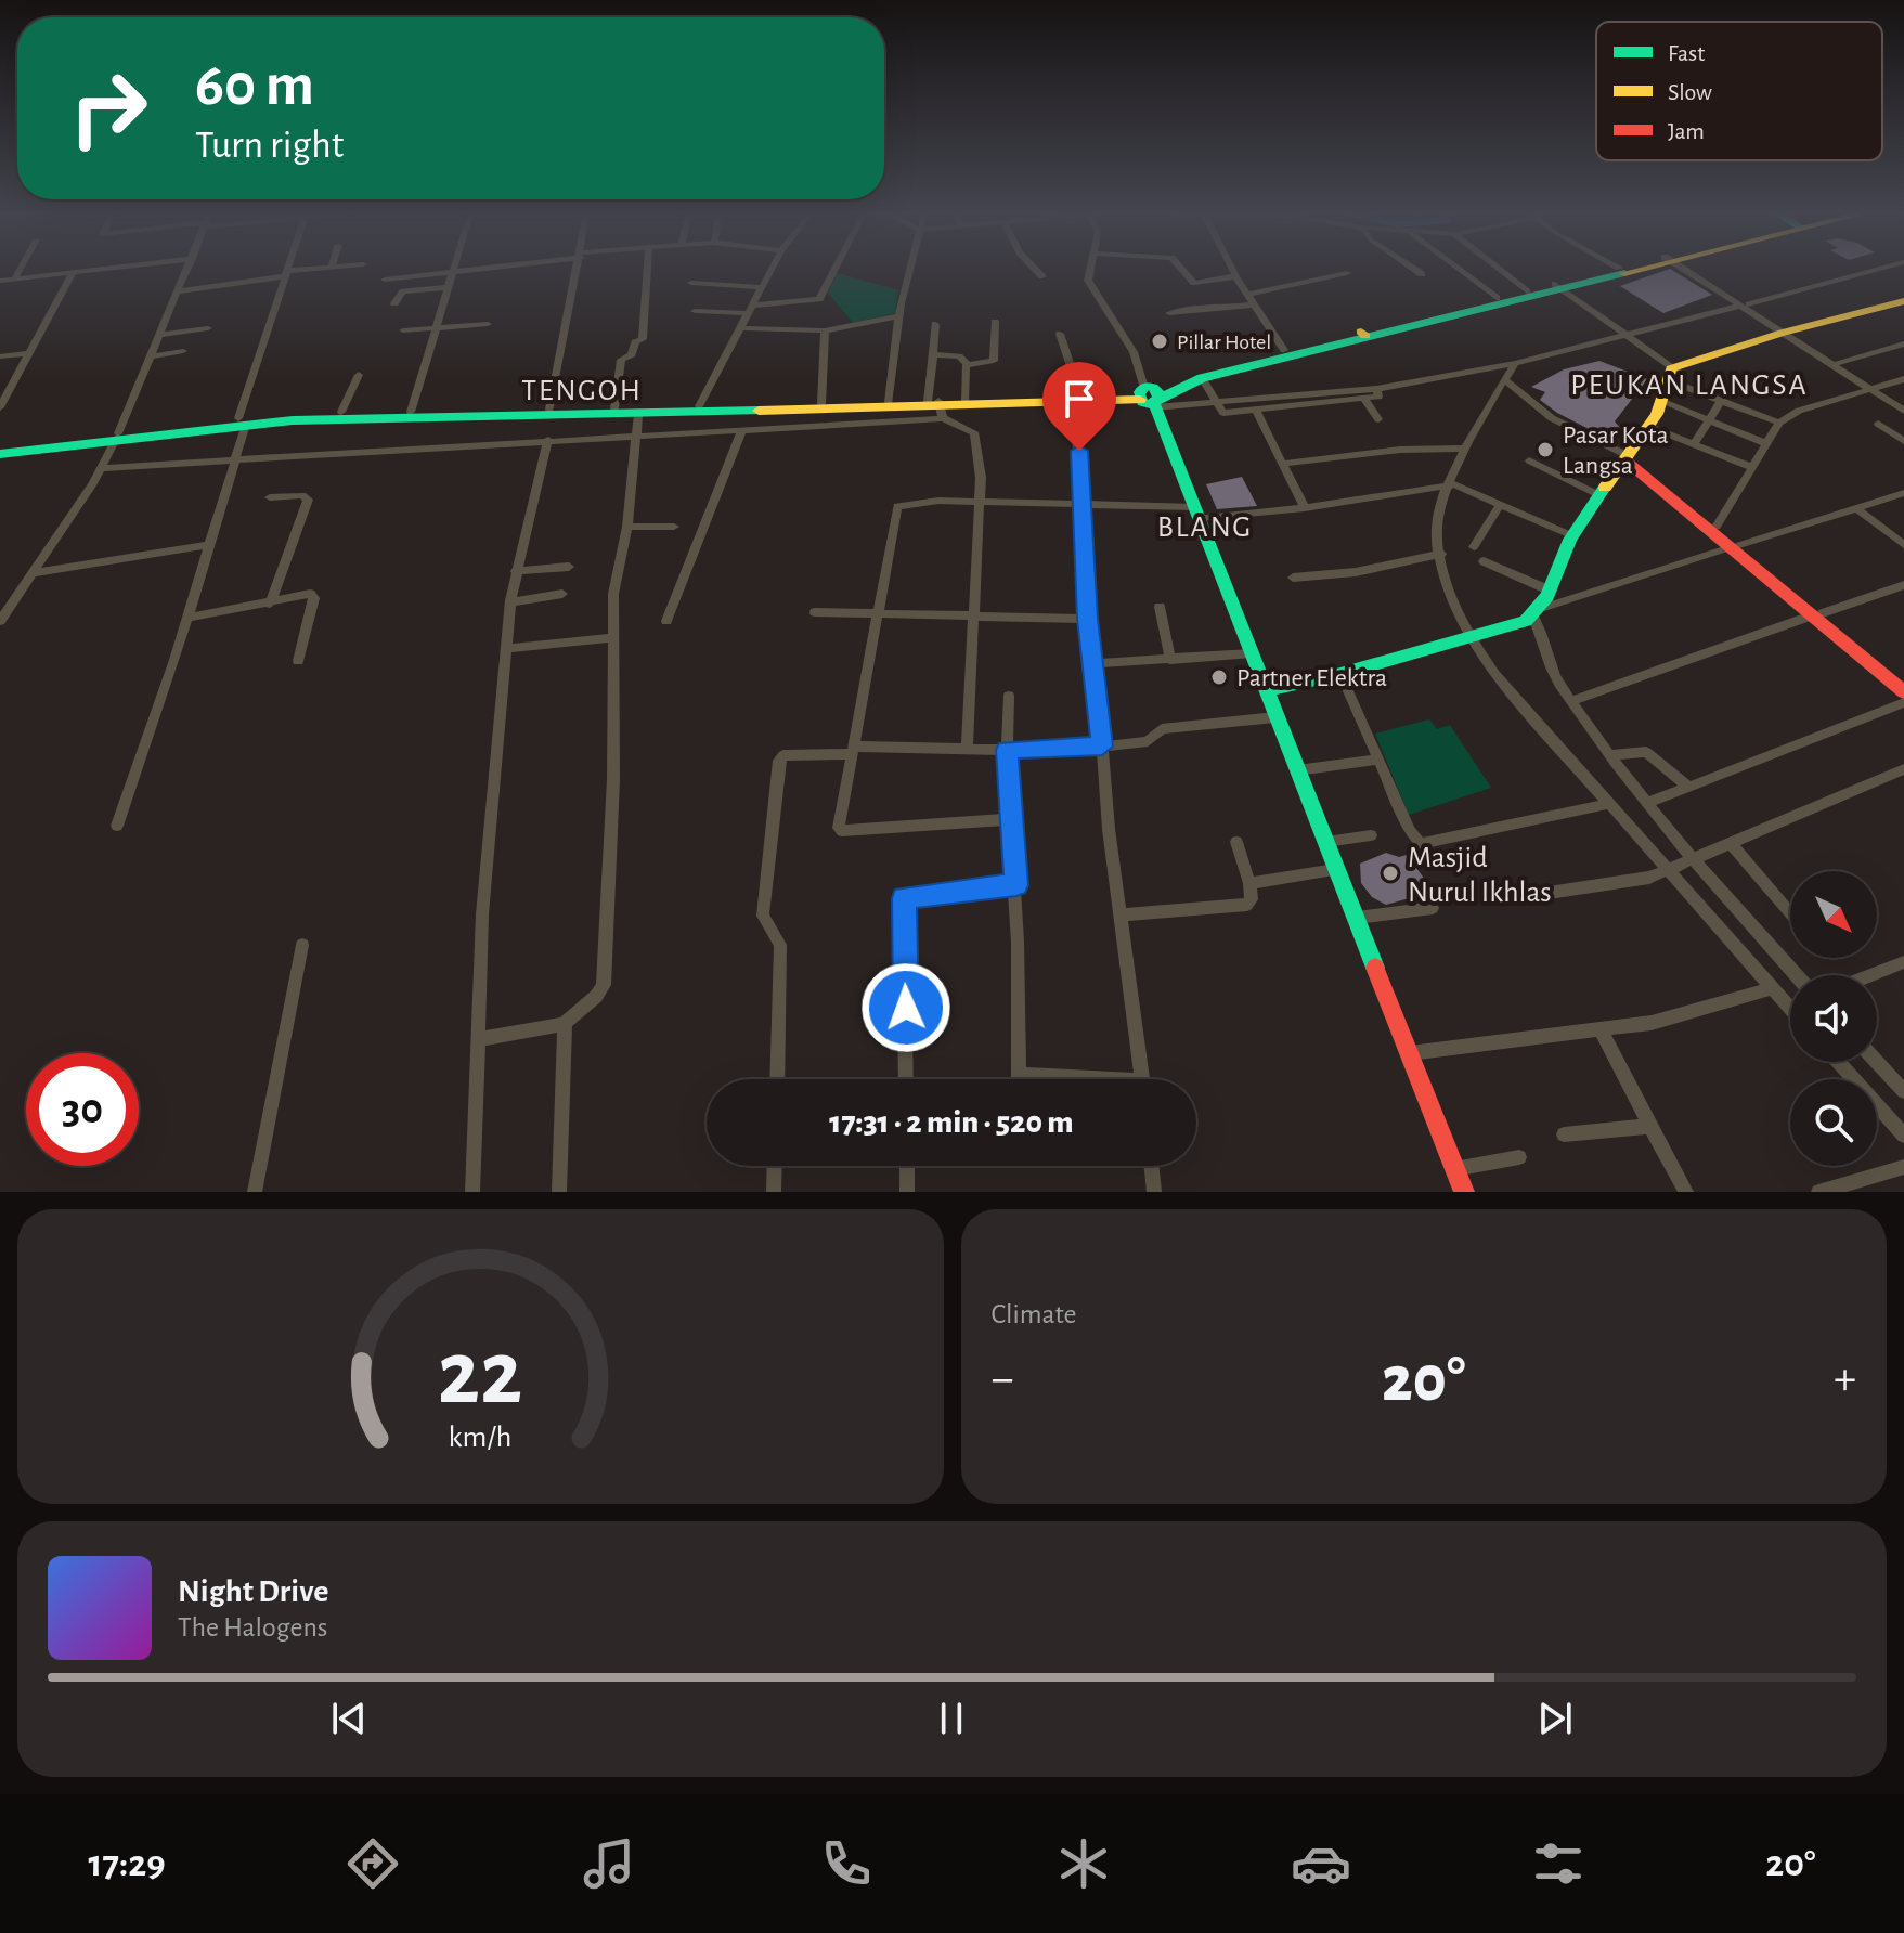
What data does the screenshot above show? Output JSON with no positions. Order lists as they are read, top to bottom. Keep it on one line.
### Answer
{"districts":["PEUKAN LANGSA","TENGOH","BLANG"],"places":["Pillar Hotel","Pasar Kota Langsa","Partner Elektra","Masjid Nurul Ikhlas"],"legend":["Fast","Slow","Jam"],"north":"bottom right","page":{"turn":["60 m","Turn right"],"limit":"30","trip":"17:31 · 2 min · 520 m","tile":"Climate","heat":["−","20°","+"],"song":["Night Drive","The Halogens"],"tabs":["17:29","20°"],"gauge":["22","km/h"]}}
